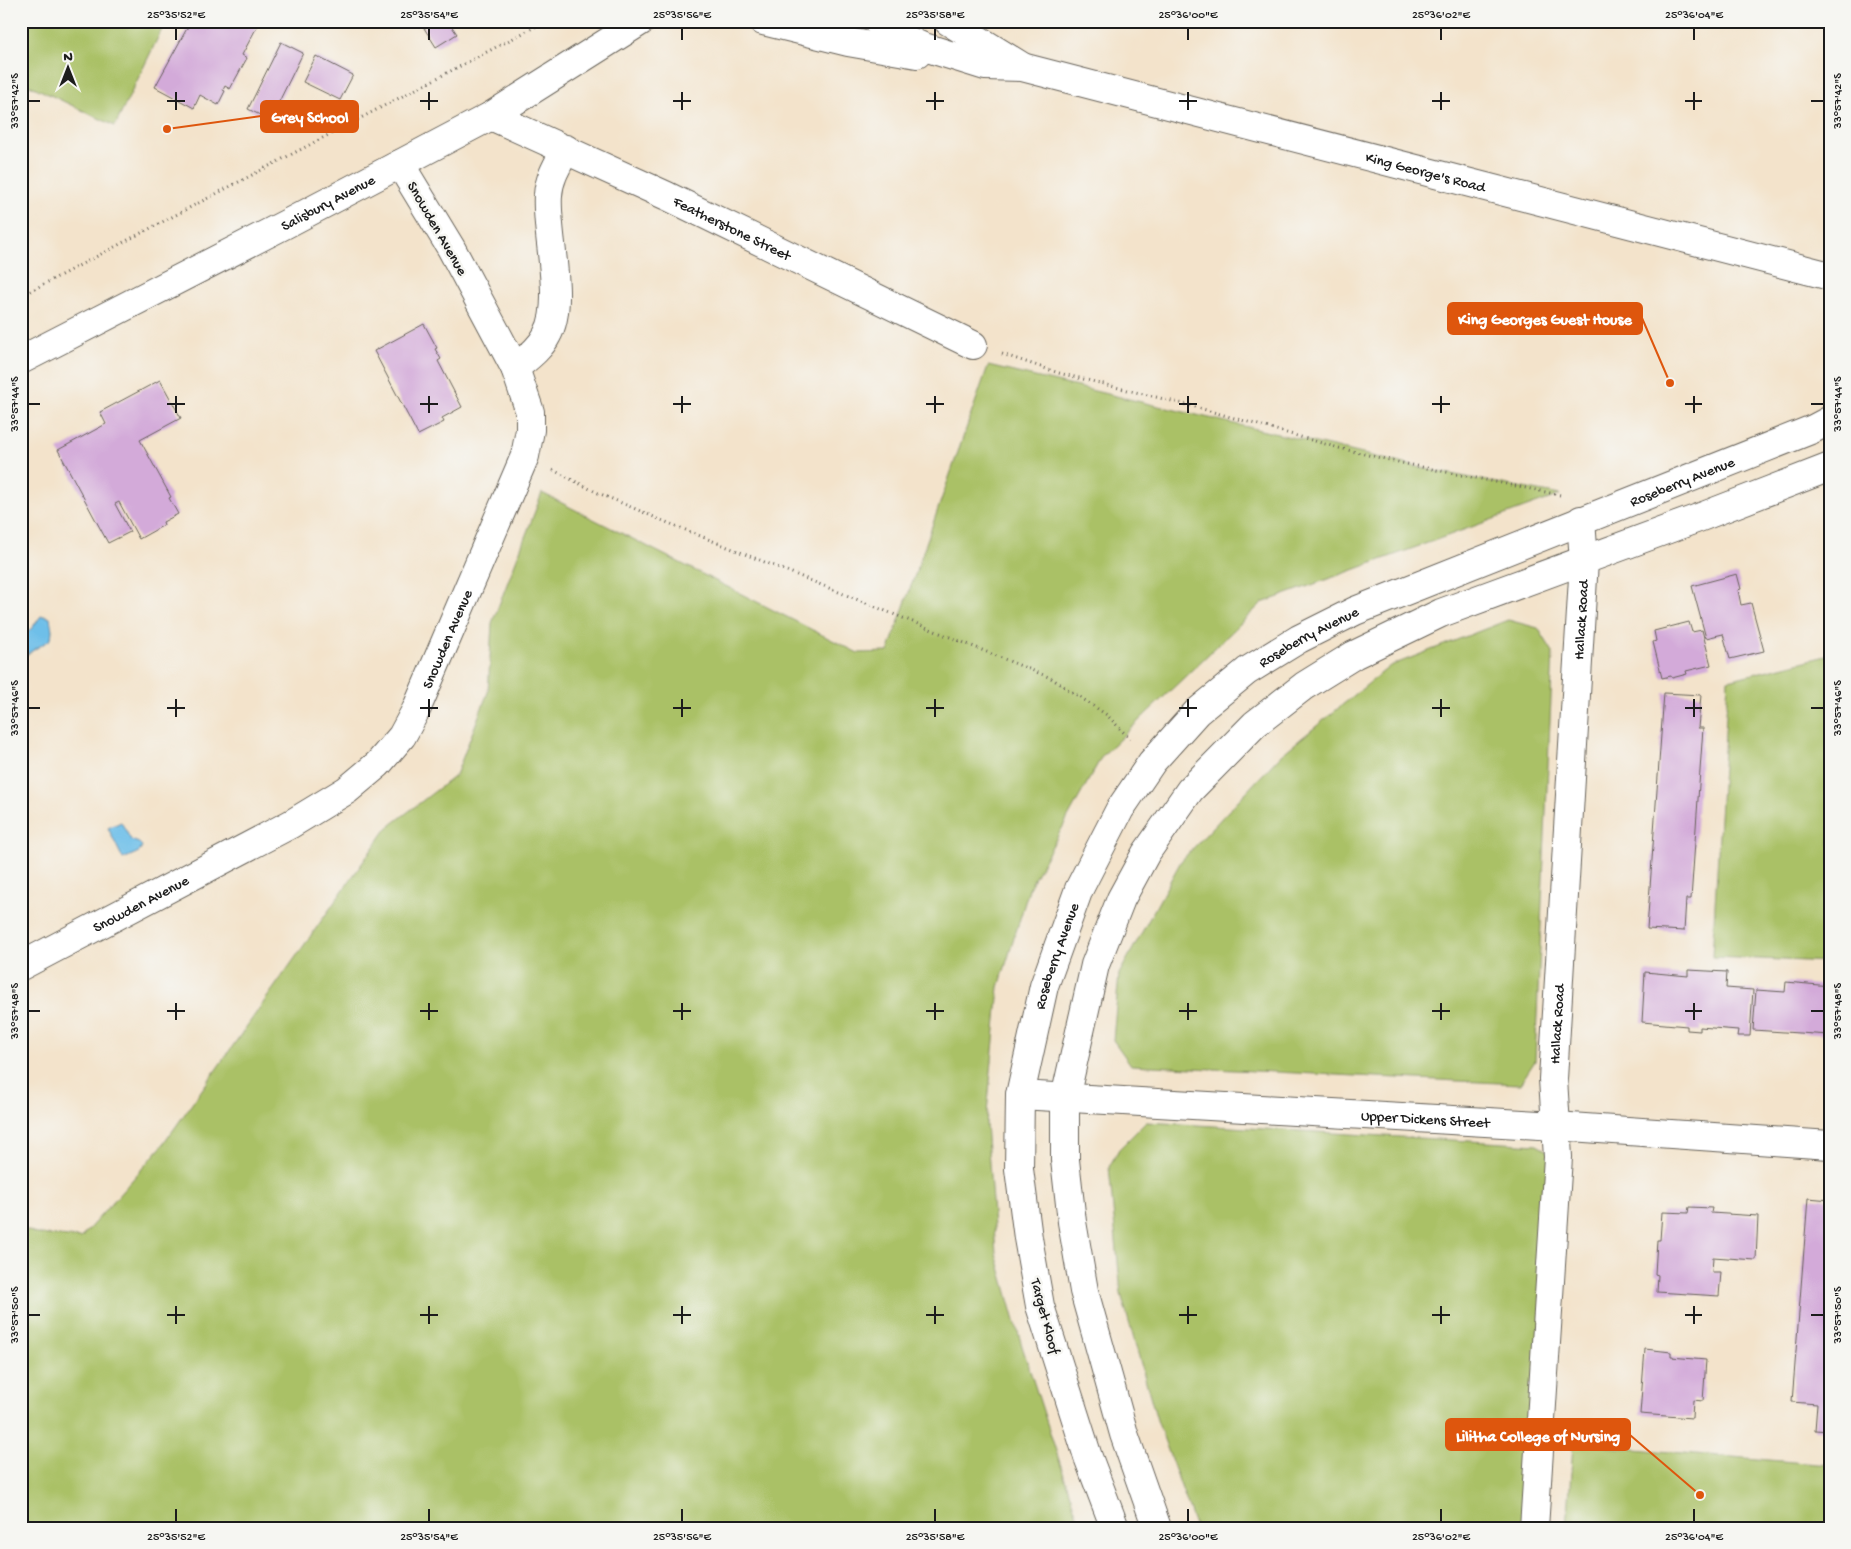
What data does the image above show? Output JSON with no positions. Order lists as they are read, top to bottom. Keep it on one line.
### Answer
{"streets":{"street":["King George's Road","Salisbury Avenue","Snowden Avenue","Featherstone Street","Roseberry Avenue","Hallack Road","Upper Dickens Street","Target Kloof"]},"crossings":[["Salisbury Avenue","Snowden Avenue"],["Salisbury Avenue","Featherstone Street"],["Roseberry Avenue","Hallack Road"],["Roseberry Avenue","Upper Dickens Street"],["Roseberry Avenue","Target Kloof"],["Hallack Road","Upper Dickens Street"],["Upper Dickens Street","Target Kloof"]],"places":["Grey School","King Georges Guest House","Lilitha College of Nursing"],"north":"top","coordinates":["25°35'52\"E","25°35'54\"E","25°35'56\"E","25°35'58\"E","25°36'00\"E","25°36'02\"E","25°36'04\"E","33°57'42\"S","33°57'44\"S","33°57'46\"S","33°57'48\"S","33°57'50\"S"]}
